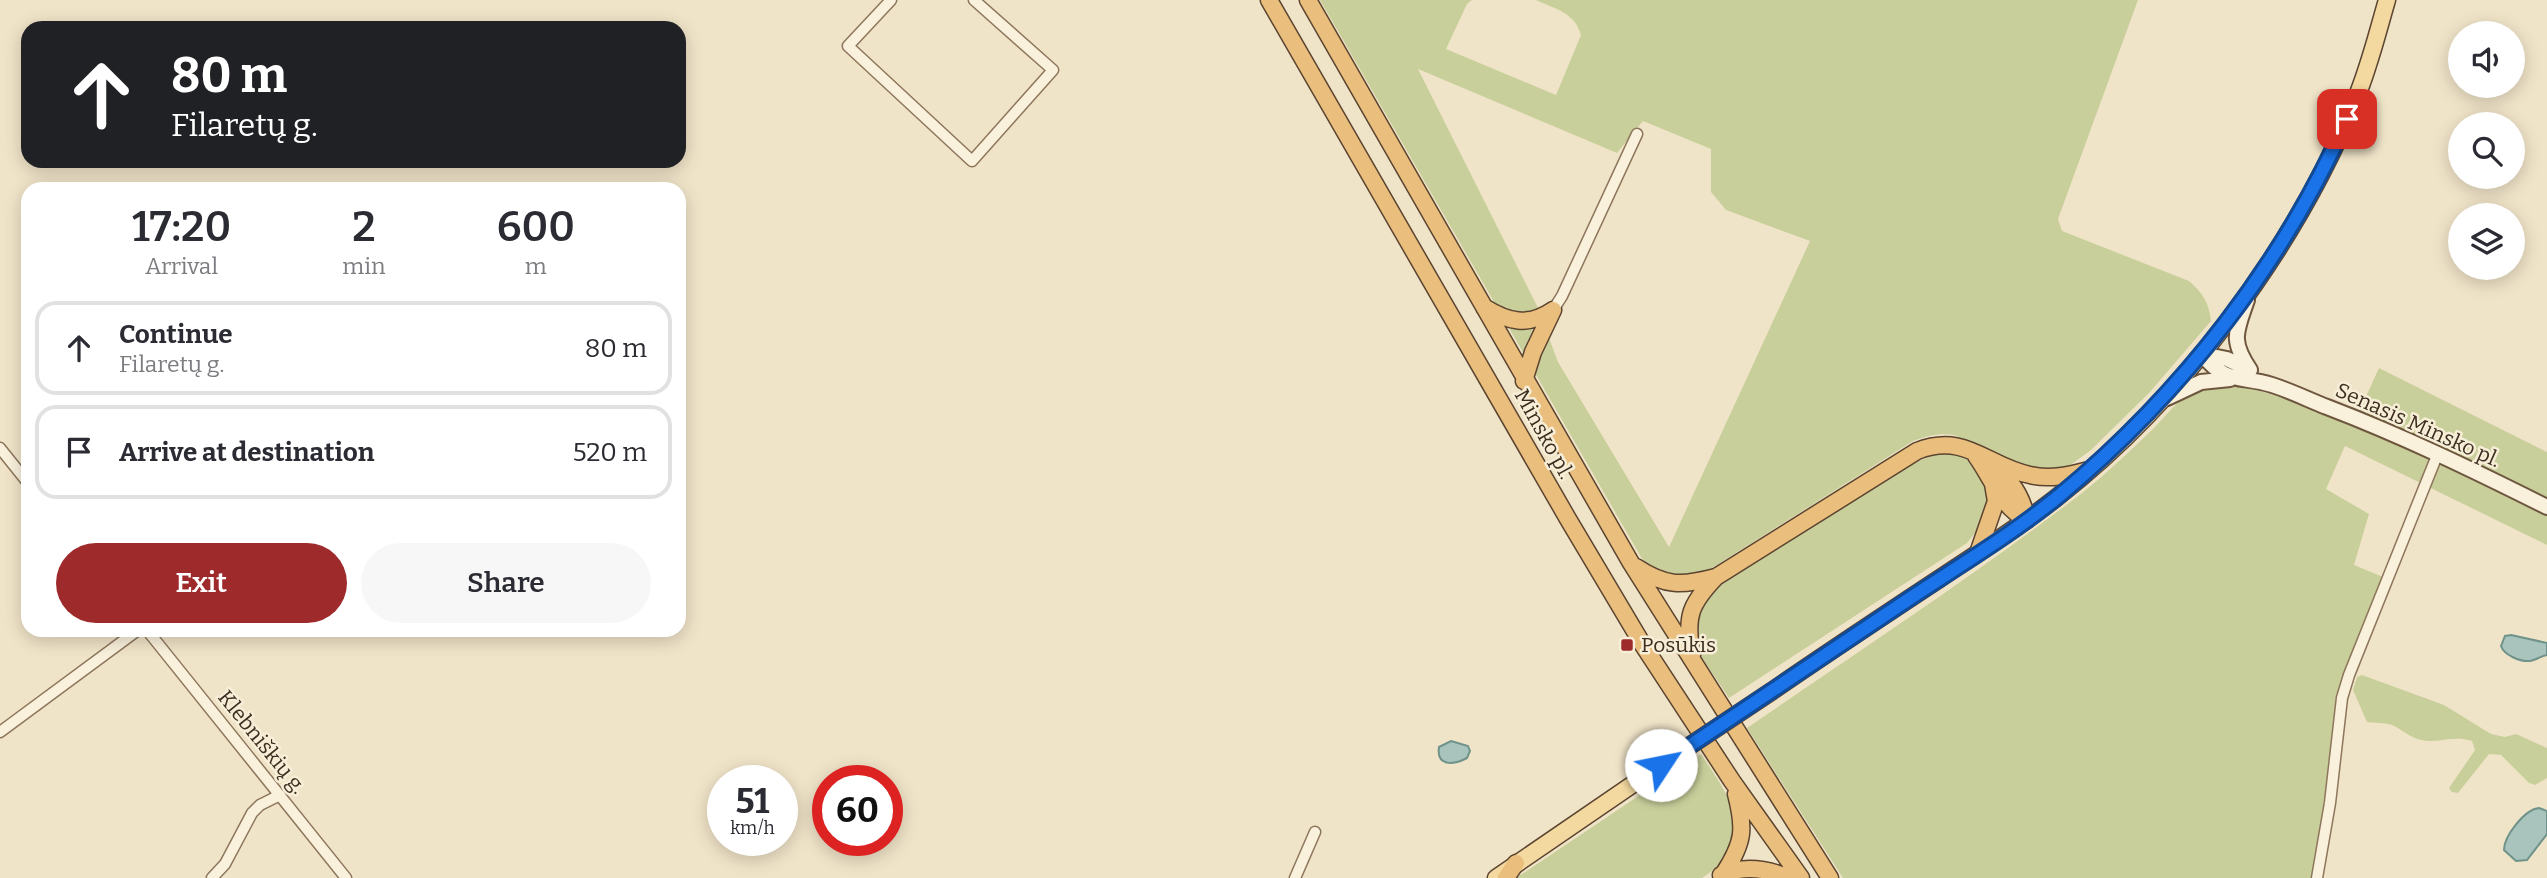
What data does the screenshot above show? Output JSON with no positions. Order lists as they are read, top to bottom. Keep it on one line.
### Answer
{"streets":{"highway":["Minsko pl."],"main road":["Senasis Minsko pl."],"street":["Klebniškių g."]},"places":{"transit":["Posūkis"]},"page":{"turn":["80 m","Filaretų g."],"eta":["17:20","Arrival","2","min","600","m"],"list":[{"name":"Continue","note":"Filaretų g.","value":"80 m"},{"name":"Arrive at destination","value":"520 m"}],"buttons":["Exit","Share"],"speed":"51 km/h","limit":"60"}}
